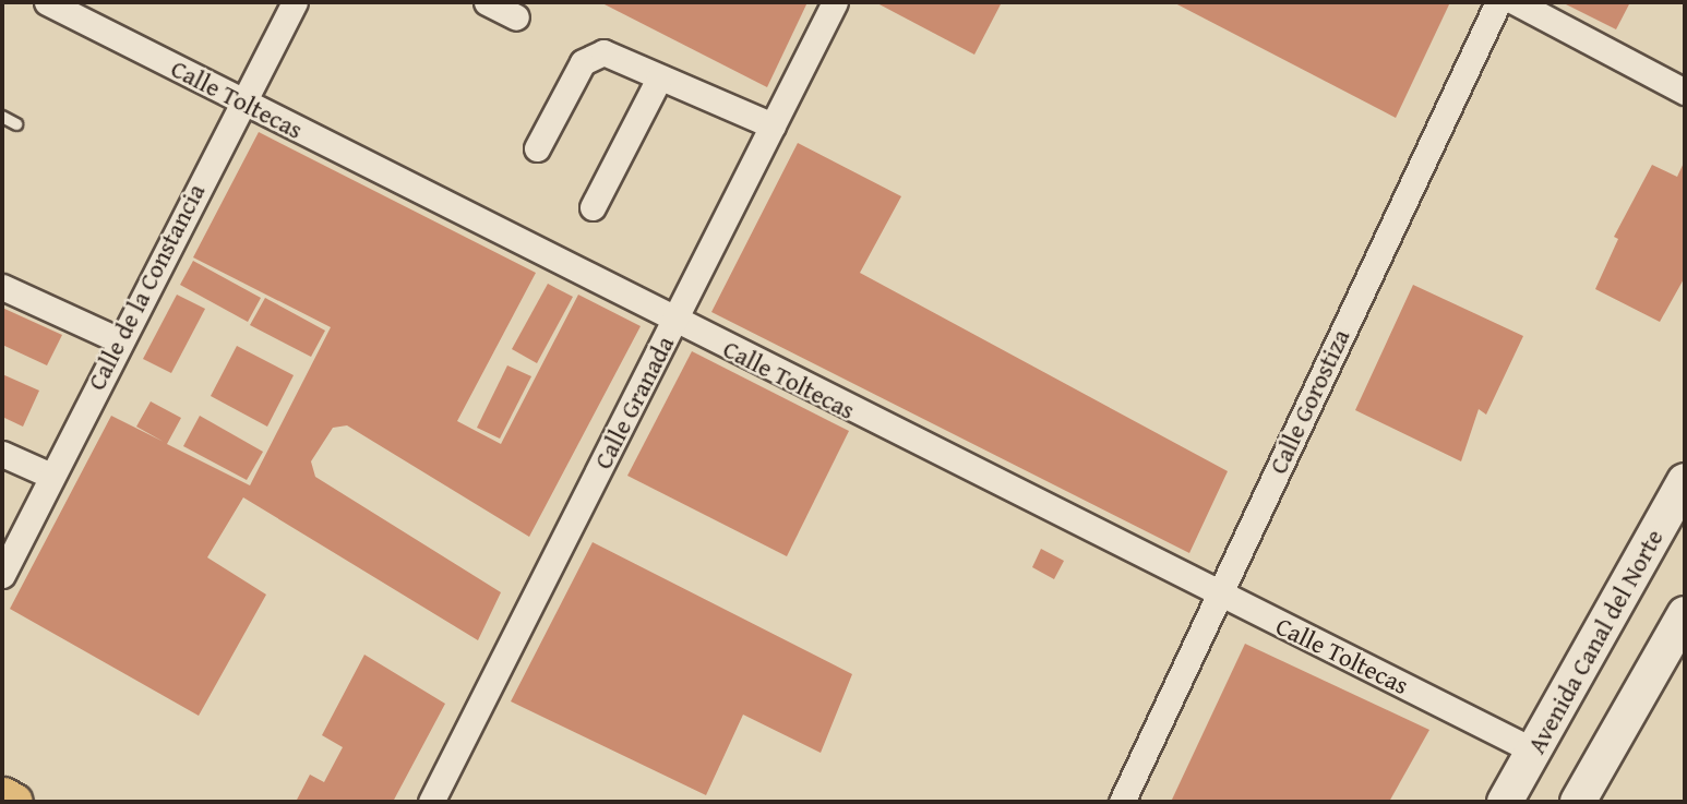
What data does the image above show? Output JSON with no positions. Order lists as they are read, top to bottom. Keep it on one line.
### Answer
{"streets":{"main road":["Avenida Canal del Norte"],"street":["Calle Toltecas","Calle de la Constancia","Calle Gorostiza","Calle Granada"]},"crossings":[["Calle Toltecas","Calle de la Constancia"],["Calle Toltecas","Calle Gorostiza"],["Calle Toltecas","Calle Granada"],["Calle Toltecas","Avenida Canal del Norte"]]}
